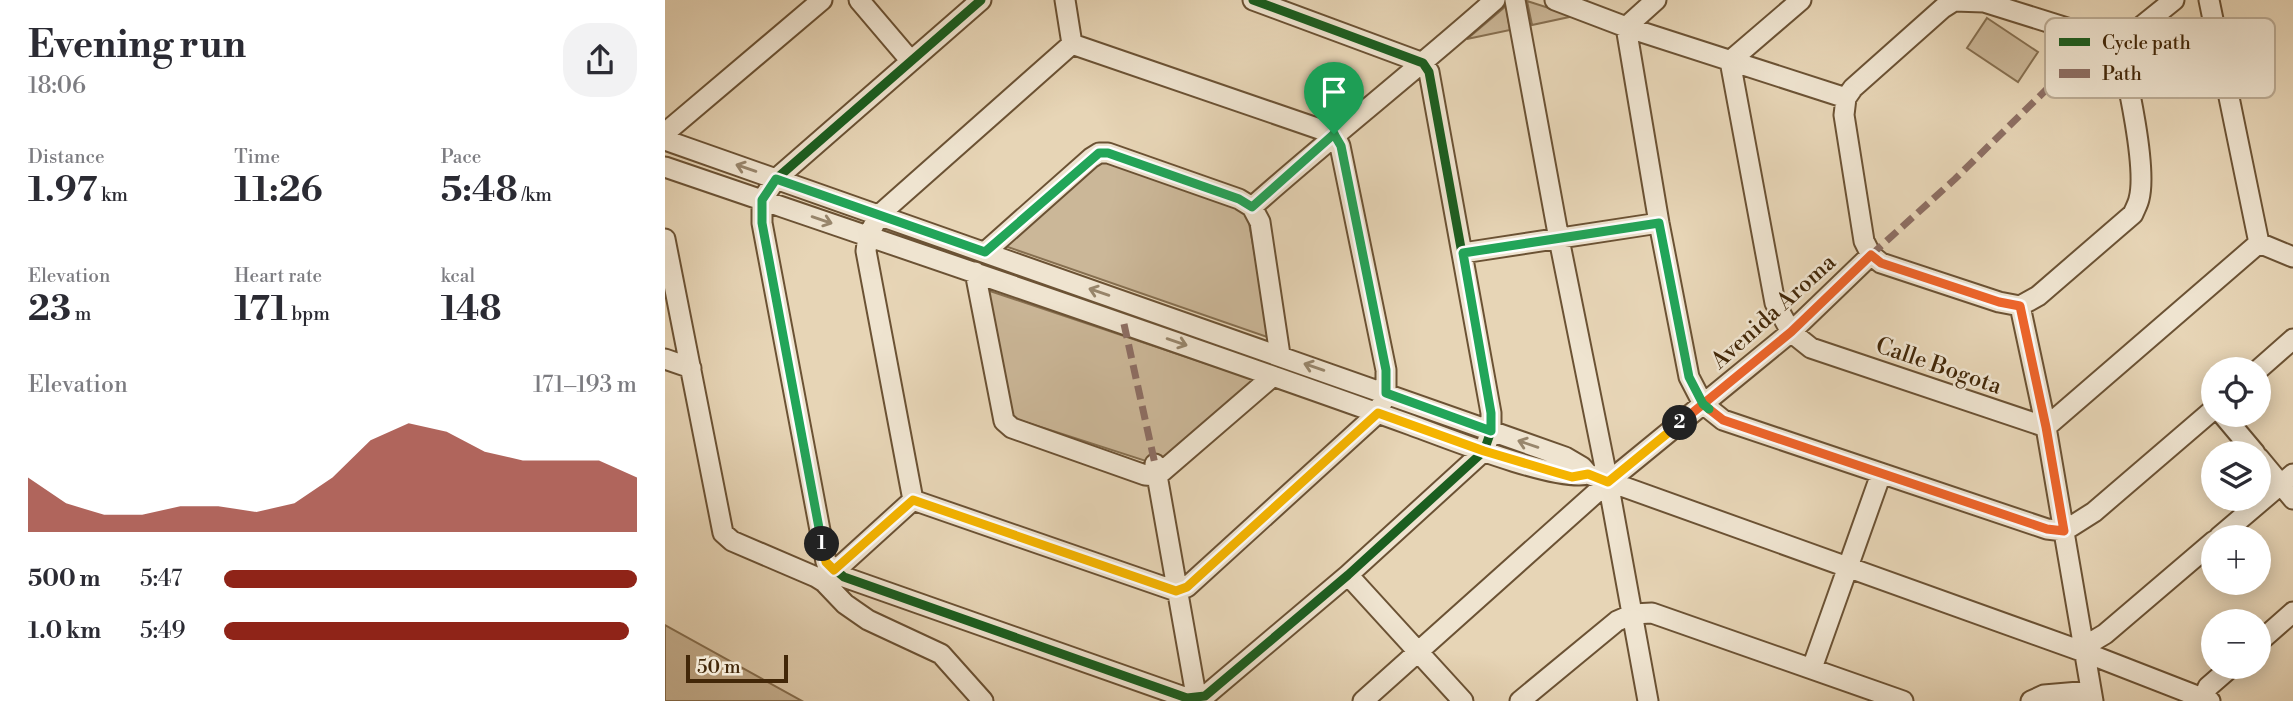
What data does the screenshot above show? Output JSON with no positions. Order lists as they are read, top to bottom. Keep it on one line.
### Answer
{"streets":{"street":["Avenida Aroma","Calle Bogota"]},"crossings":[["Avenida Aroma","Calle Bogota"]],"legend":["Cycle path","Path"],"scale_bar":"50 m","page":{"heading":["Evening run","18:06"],"stats":[["Distance","1.97 km"],["Time","11:26"],["Pace","5:48 /km"],["Elevation","23 m"],["Heart rate","171 bpm"],["kcal","148"]],"chart":["Elevation","171–193 m"],"map_buttons":["+","−"],"pins":["2","1"],"list":[{"name":"500 m","note":"5:47"},{"name":"1.0 km","note":"5:49"}],"scale":"50 m"}}
